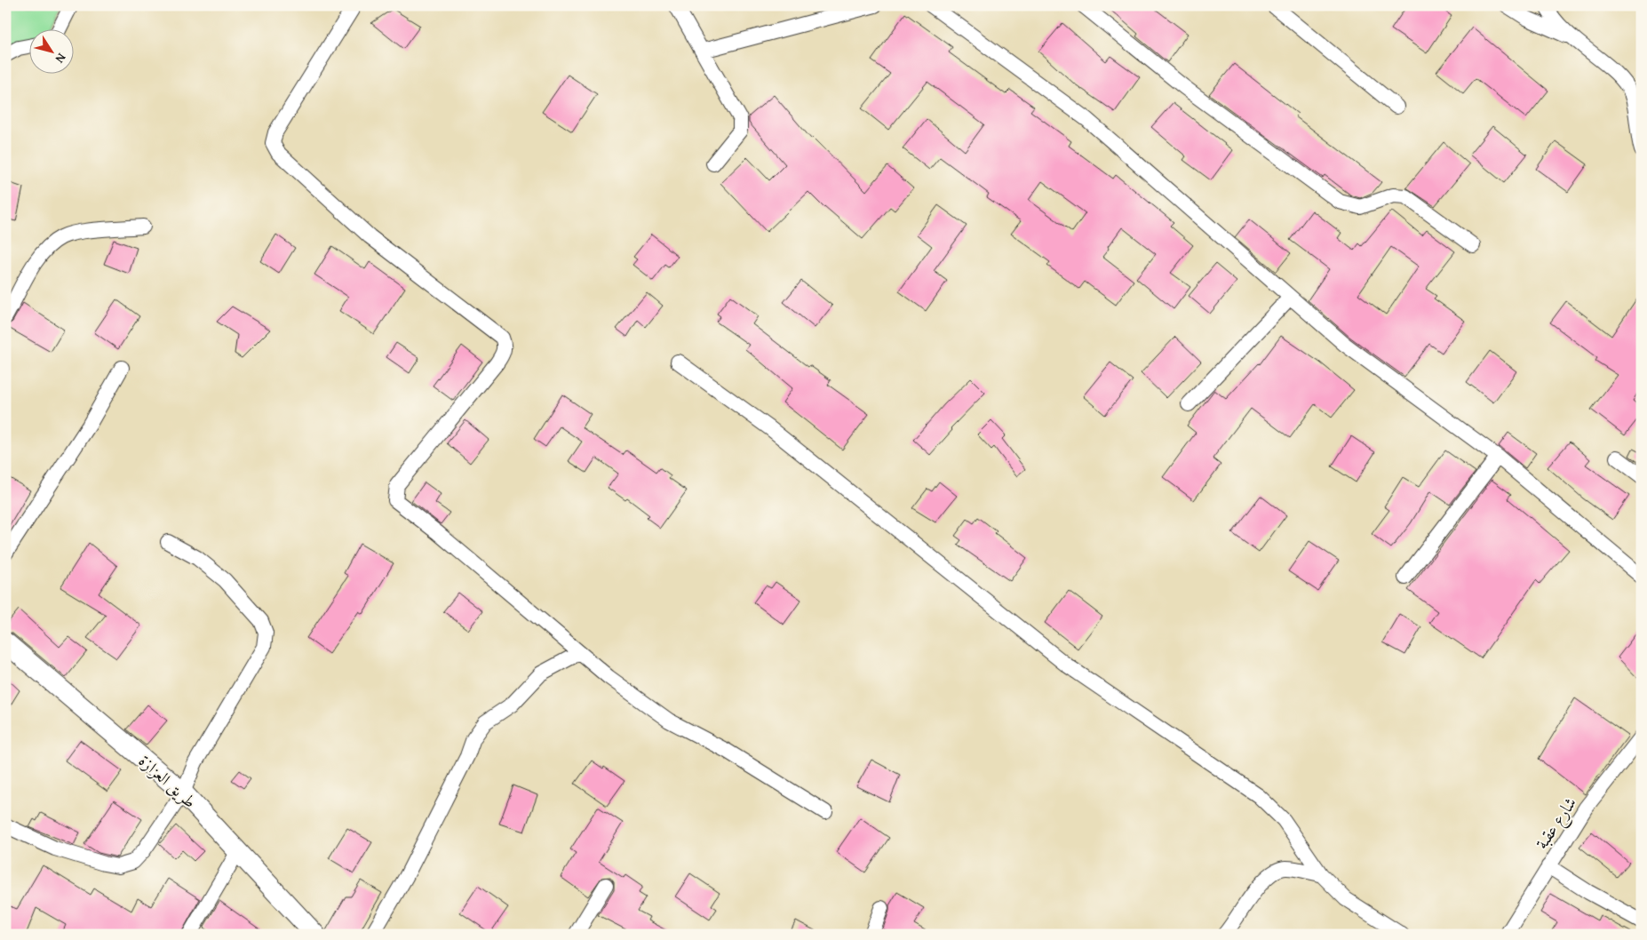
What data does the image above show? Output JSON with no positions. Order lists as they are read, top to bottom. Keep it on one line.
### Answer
{"streets":{"street":["طريق العزازة","شارع عقبة"]},"north":"bottom right"}
